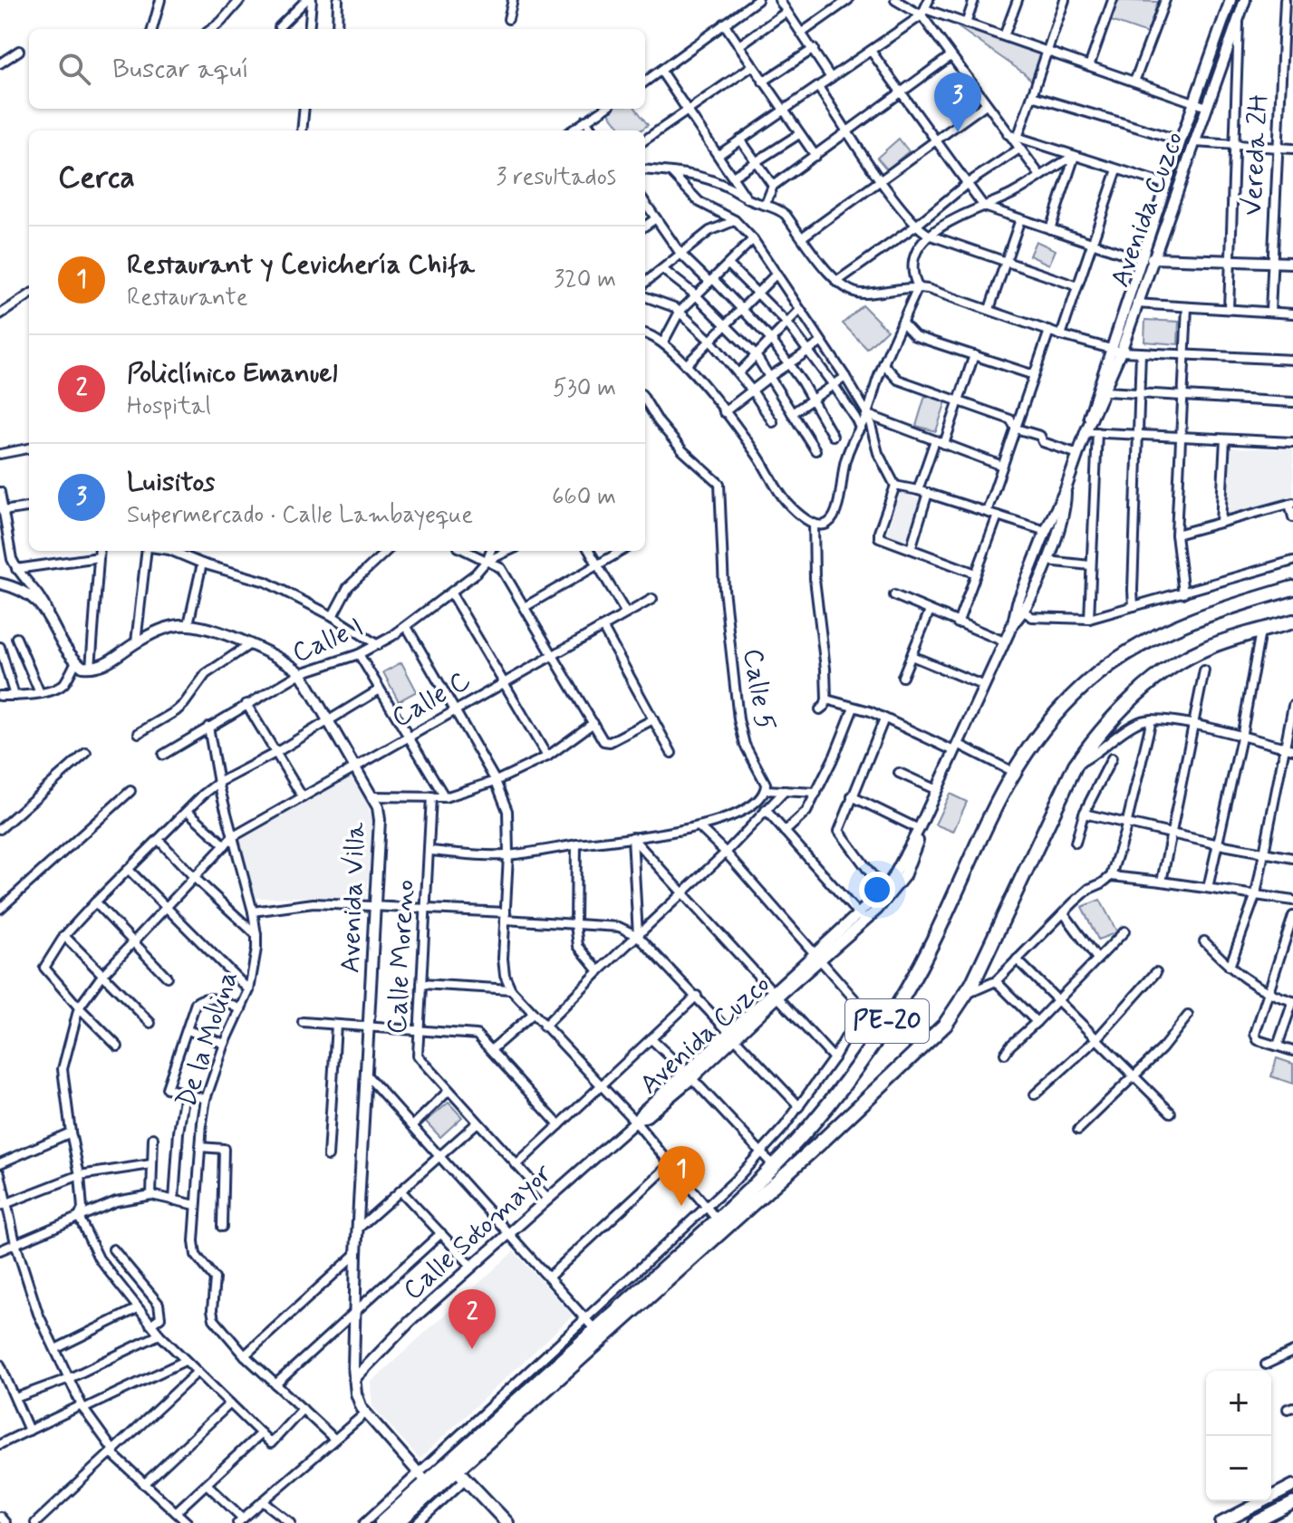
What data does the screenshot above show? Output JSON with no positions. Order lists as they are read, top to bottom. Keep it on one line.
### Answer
{"streets":{"highway":["PE-20"],"street":["Vereda 2H","Avenida Cuzco","Calle I","Calle 5","Calle C","Avenida Villa","Calle Moreno","De la Molina","Calle Sotomayor"]},"crossings":[["Avenida Cuzco","Calle Sotomayor"],["Calle I","Avenida Villa"],["Calle I","De la Molina"],["Calle C","Avenida Villa"],["Calle C","De la Molina"],["Avenida Villa","PE-20"],["Avenida Villa","Calle Sotomayor"],["Calle Moreno","Calle Sotomayor"]],"page":{"search":"Buscar aquí","pins":["3","1","2"],"heading":["Cerca","3 resultados"],"list":[{"mark":"1","name":"Restaurant y Cevichería Chifa","note":"Restaurante","value":"320 m"},{"mark":"2","name":"Policlínico Emanuel","note":"Hospital","value":"530 m"},{"mark":"3","name":"Luisitos","note":"Supermercado · Calle Lambayeque","value":"660 m"}],"map_buttons":["+","−"]}}
